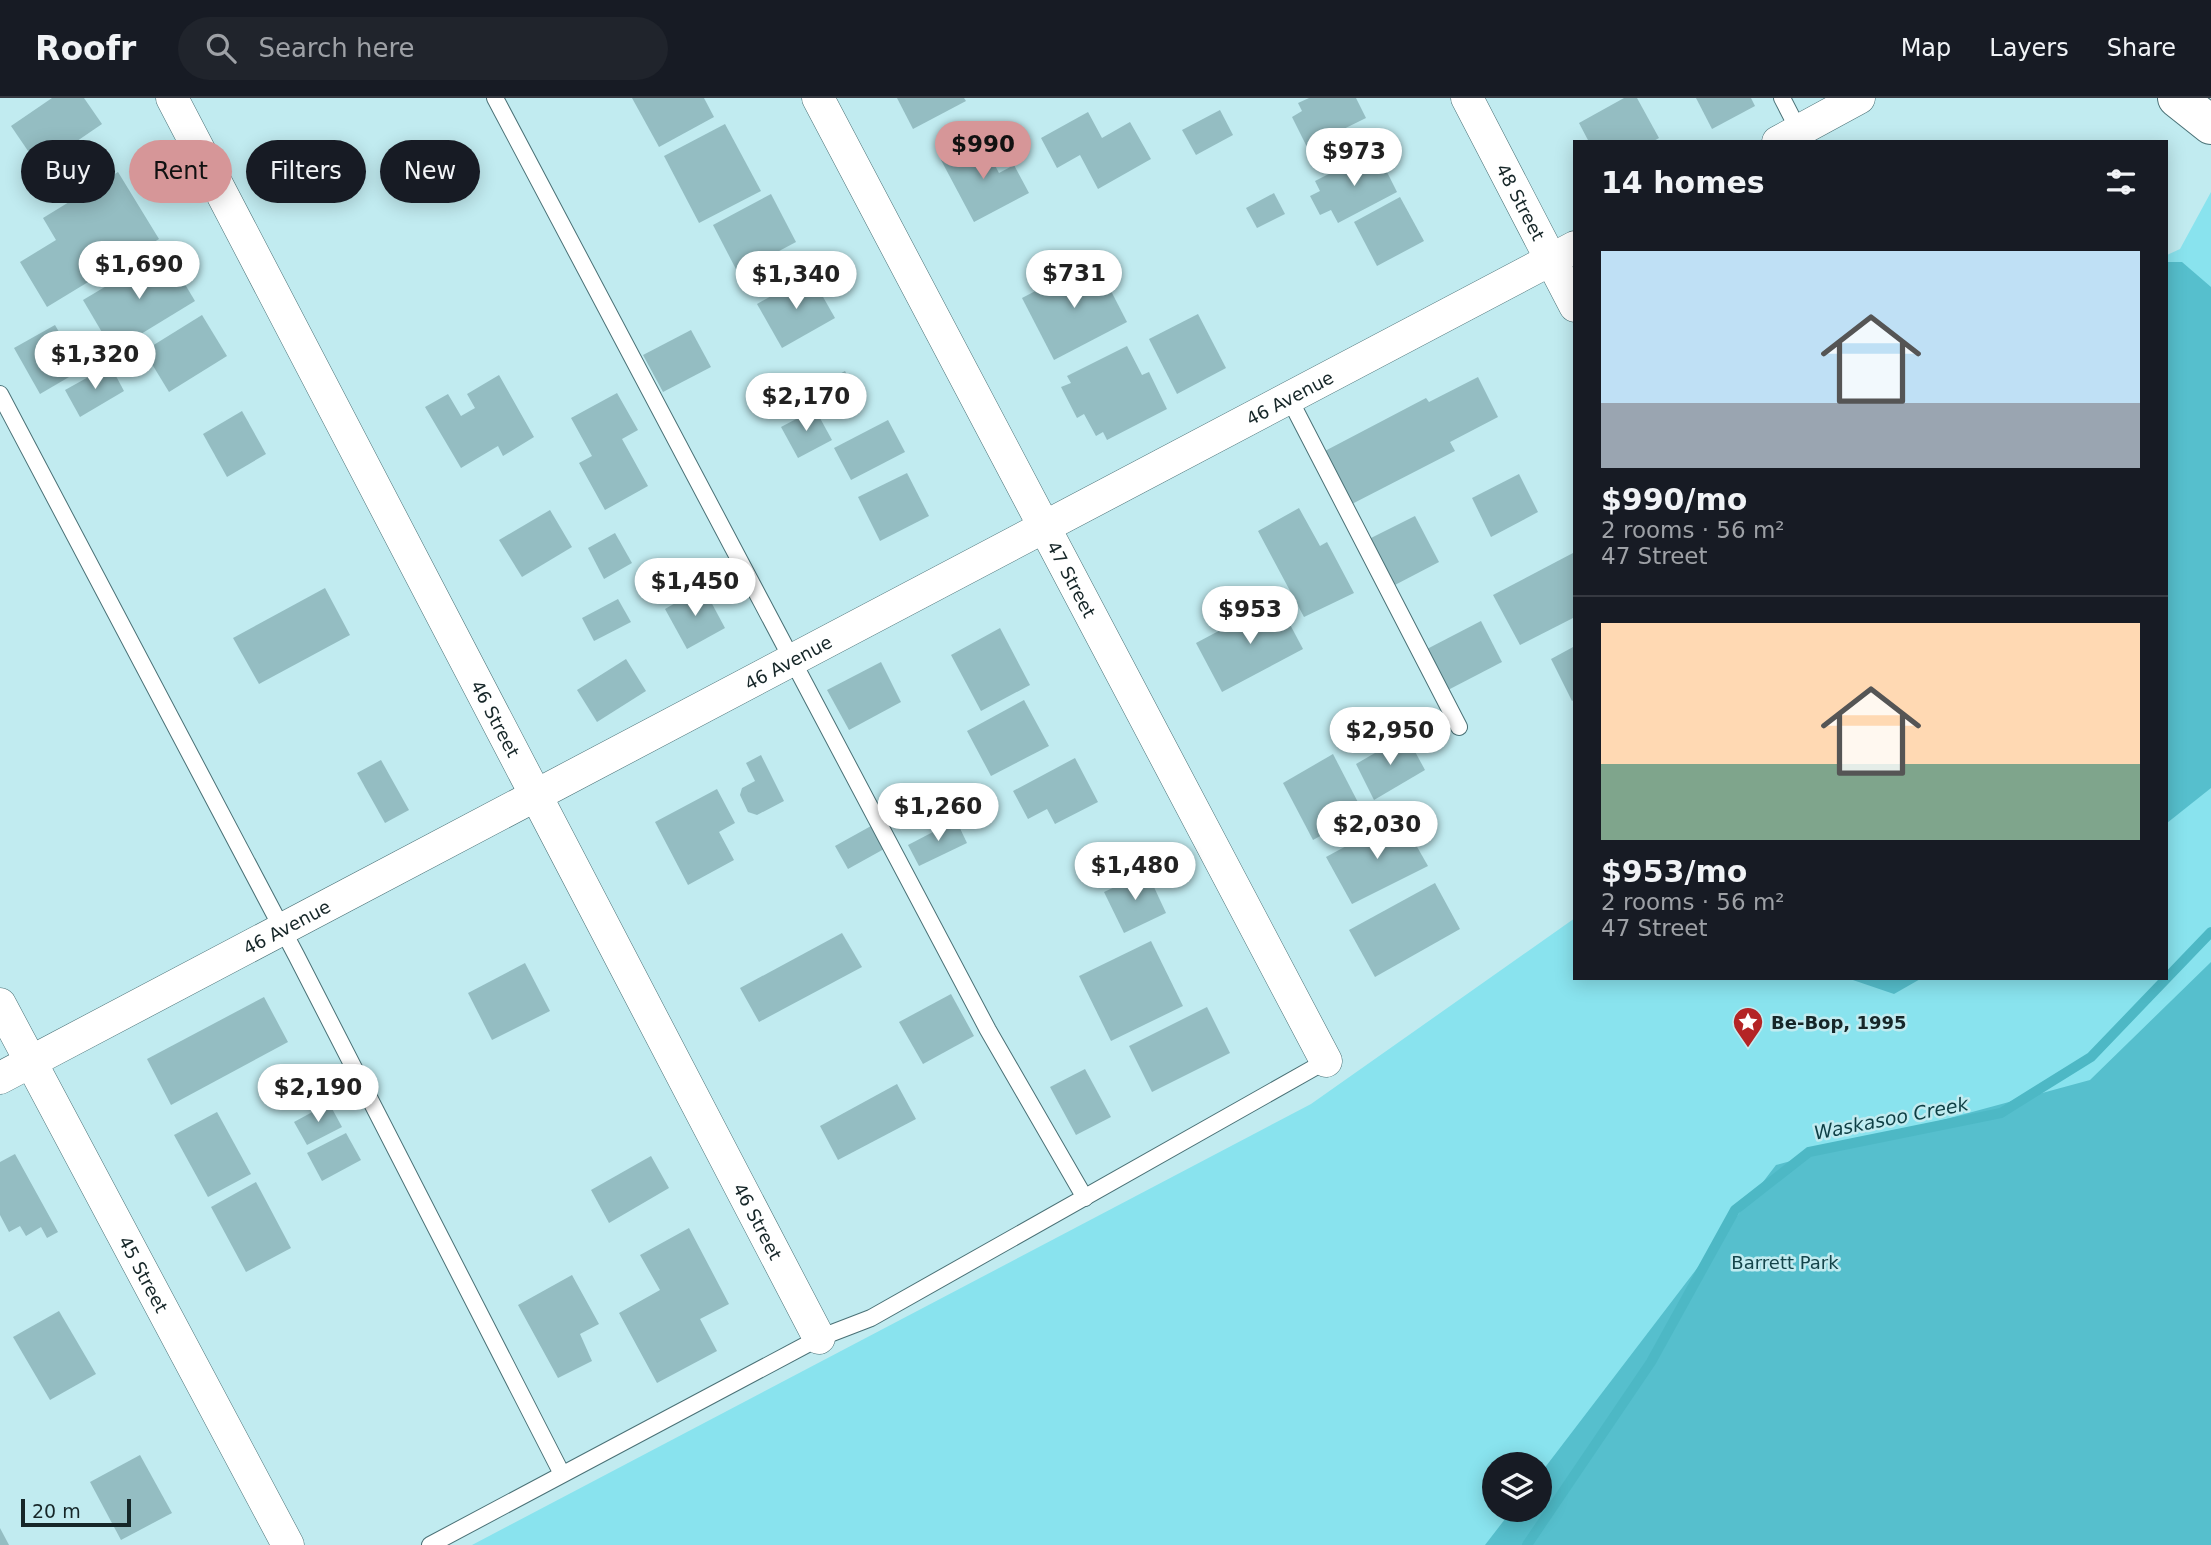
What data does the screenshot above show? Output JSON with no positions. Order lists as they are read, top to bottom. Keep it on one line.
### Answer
{"streets":{"street":["48 Street","46 Avenue","47 Street","46 Street","45 Street"]},"crossings":[["48 Street","46 Avenue"],["46 Avenue","47 Street"],["46 Avenue","46 Street"],["46 Avenue","45 Street"]],"water":["Waskasoo Creek"],"parks":["Barrett Park"],"places":{"place":["Be-Bop, 1995"]},"scale_bar":"20 m","page":{"header":"Roofr","search":"Search here","nav":["Map","Layers","Share"],"price":["$990","$973","$1,690","$731","$1,340","$1,320","$2,170","$1,450","$953","$2,950","$1,260","$2,030","$1,480","$2,190"],"chip":["Buy","Rent","Filters","New"],"heading":"14 homes","list":[{"name":"$990/mo","note":"2 rooms · 56 m² · 47 Street"},{"name":"$953/mo","note":"2 rooms · 56 m² · 47 Street"}],"scale":"20 m"}}
